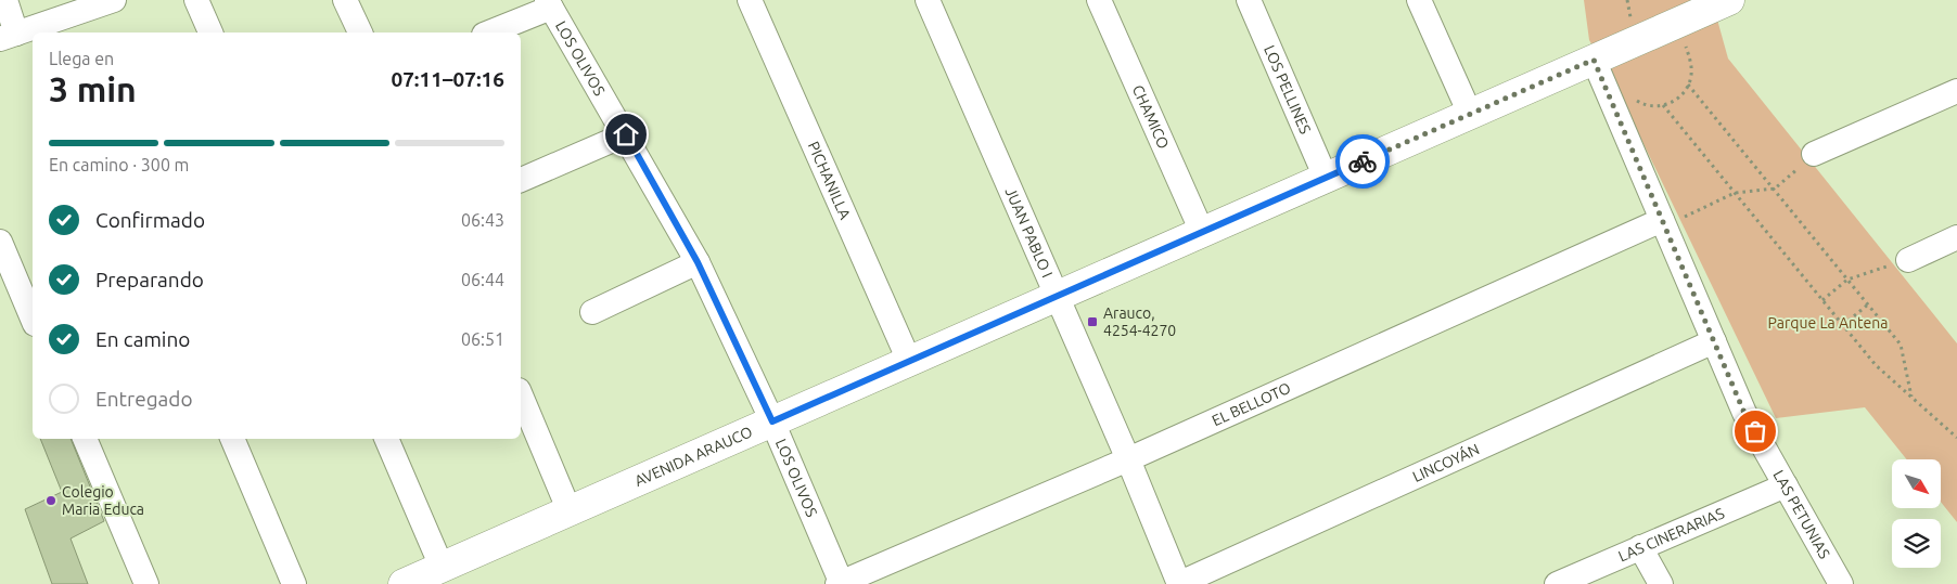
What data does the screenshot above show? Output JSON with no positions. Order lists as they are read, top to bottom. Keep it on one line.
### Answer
{"streets":{"street":["LOS OLIVOS","LOS PELLINES","CHAMICO","PICHANILLA","JUAN PABLO I","EL BELLOTO","AVENIDA ARAUCO","LINCOYÁN","LAS PETUNIAS","LAS CINERARIAS"]},"crossings":[["LOS OLIVOS","EL BELLOTO"],["LOS OLIVOS","AVENIDA ARAUCO"],["LOS PELLINES","AVENIDA ARAUCO"],["CHAMICO","AVENIDA ARAUCO"],["PICHANILLA","AVENIDA ARAUCO"],["JUAN PABLO I","EL BELLOTO"],["JUAN PABLO I","AVENIDA ARAUCO"],["JUAN PABLO I","LINCOYÁN"],["EL BELLOTO","LAS PETUNIAS"],["AVENIDA ARAUCO","LAS PETUNIAS"],["LINCOYÁN","LAS PETUNIAS"],["LAS PETUNIAS","LAS CINERARIAS"]],"parks":["Parque La Antena"],"places":{"transit":["Arauco, 4254-4270"],"other":["Colegio Maria Educa"]},"north":"bottom right","page":{"heading":["3 min","Llega en","07:11–07:16"],"bar":"En camino · 300 m","list":[["Confirmado","06:43"],["Preparando","06:44"],["En camino","06:51"],"Entregado"]}}
